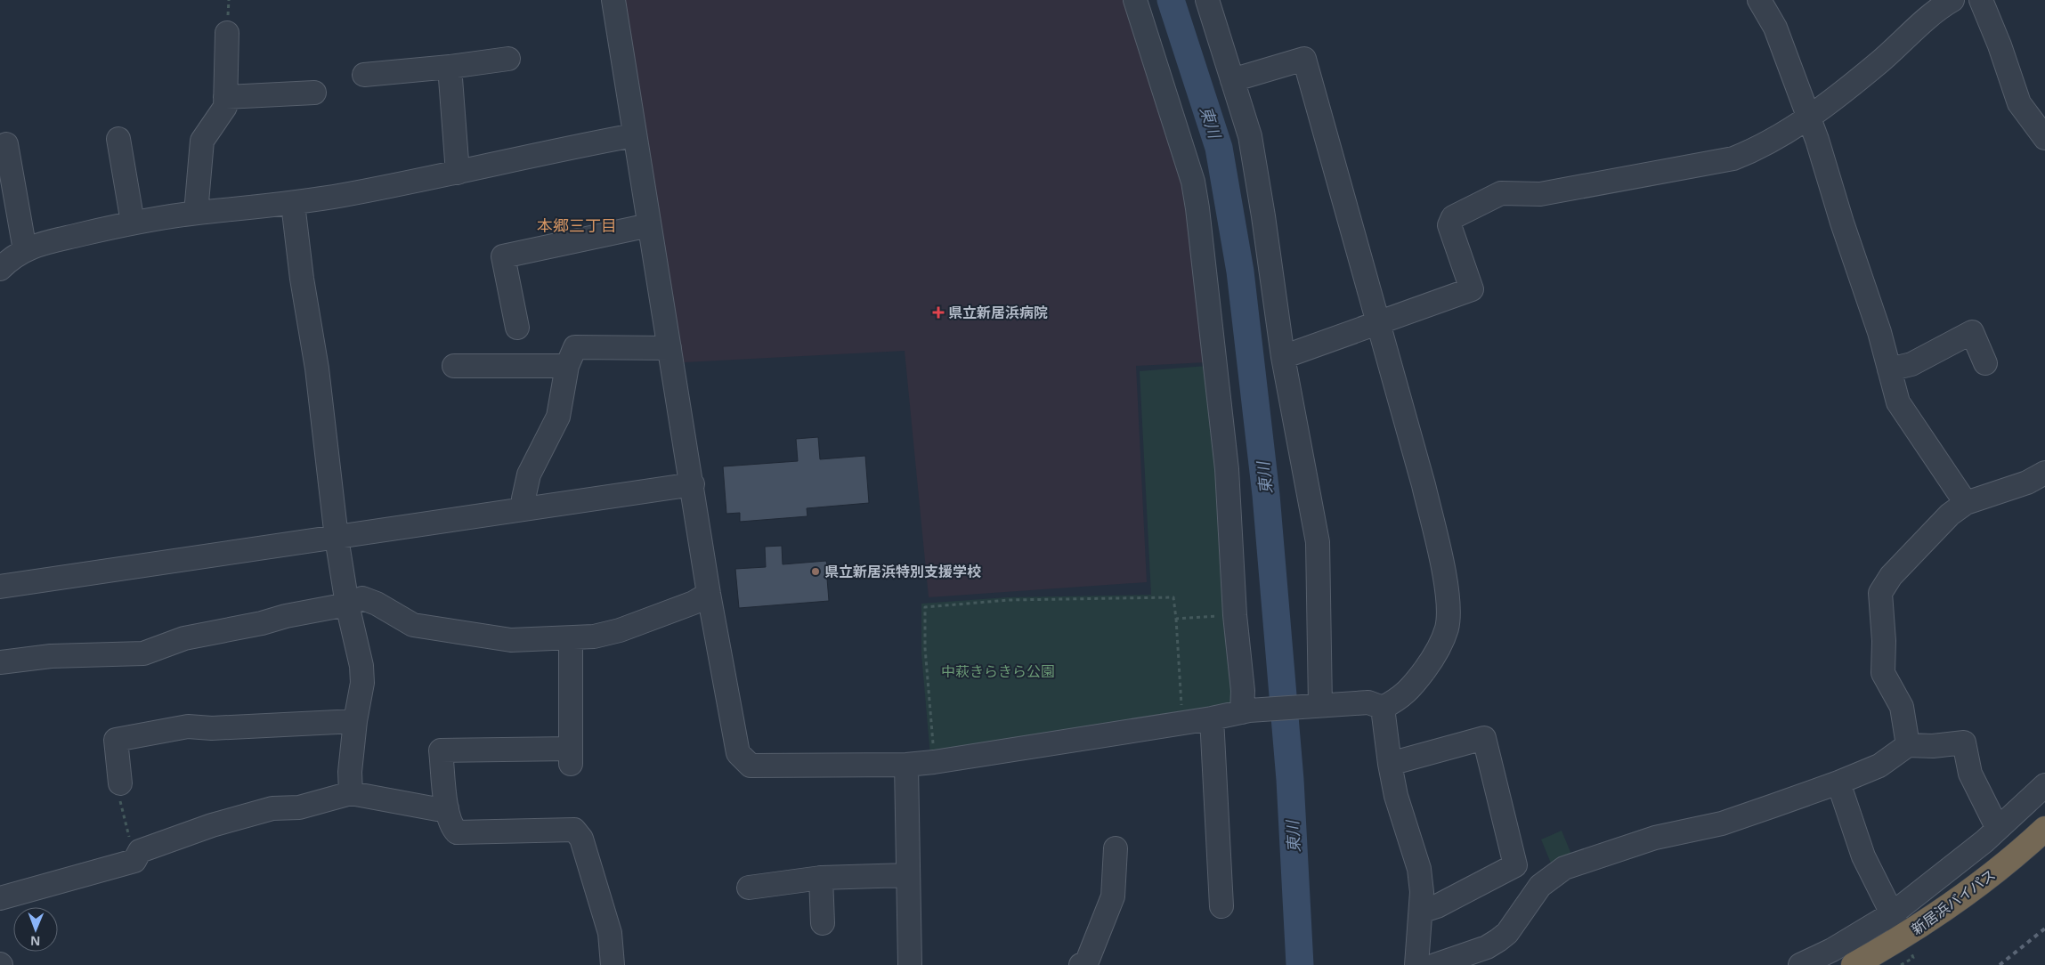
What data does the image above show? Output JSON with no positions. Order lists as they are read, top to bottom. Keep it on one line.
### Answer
{"streets":{"highway":["新居浜バイパス"]},"districts":["本郷三丁目"],"water":["東川"],"parks":["中萩きらきら公園"],"places":{"health":["県立新居浜病院"],"other":["県立新居浜特別支援学校"]},"north":"bottom"}
